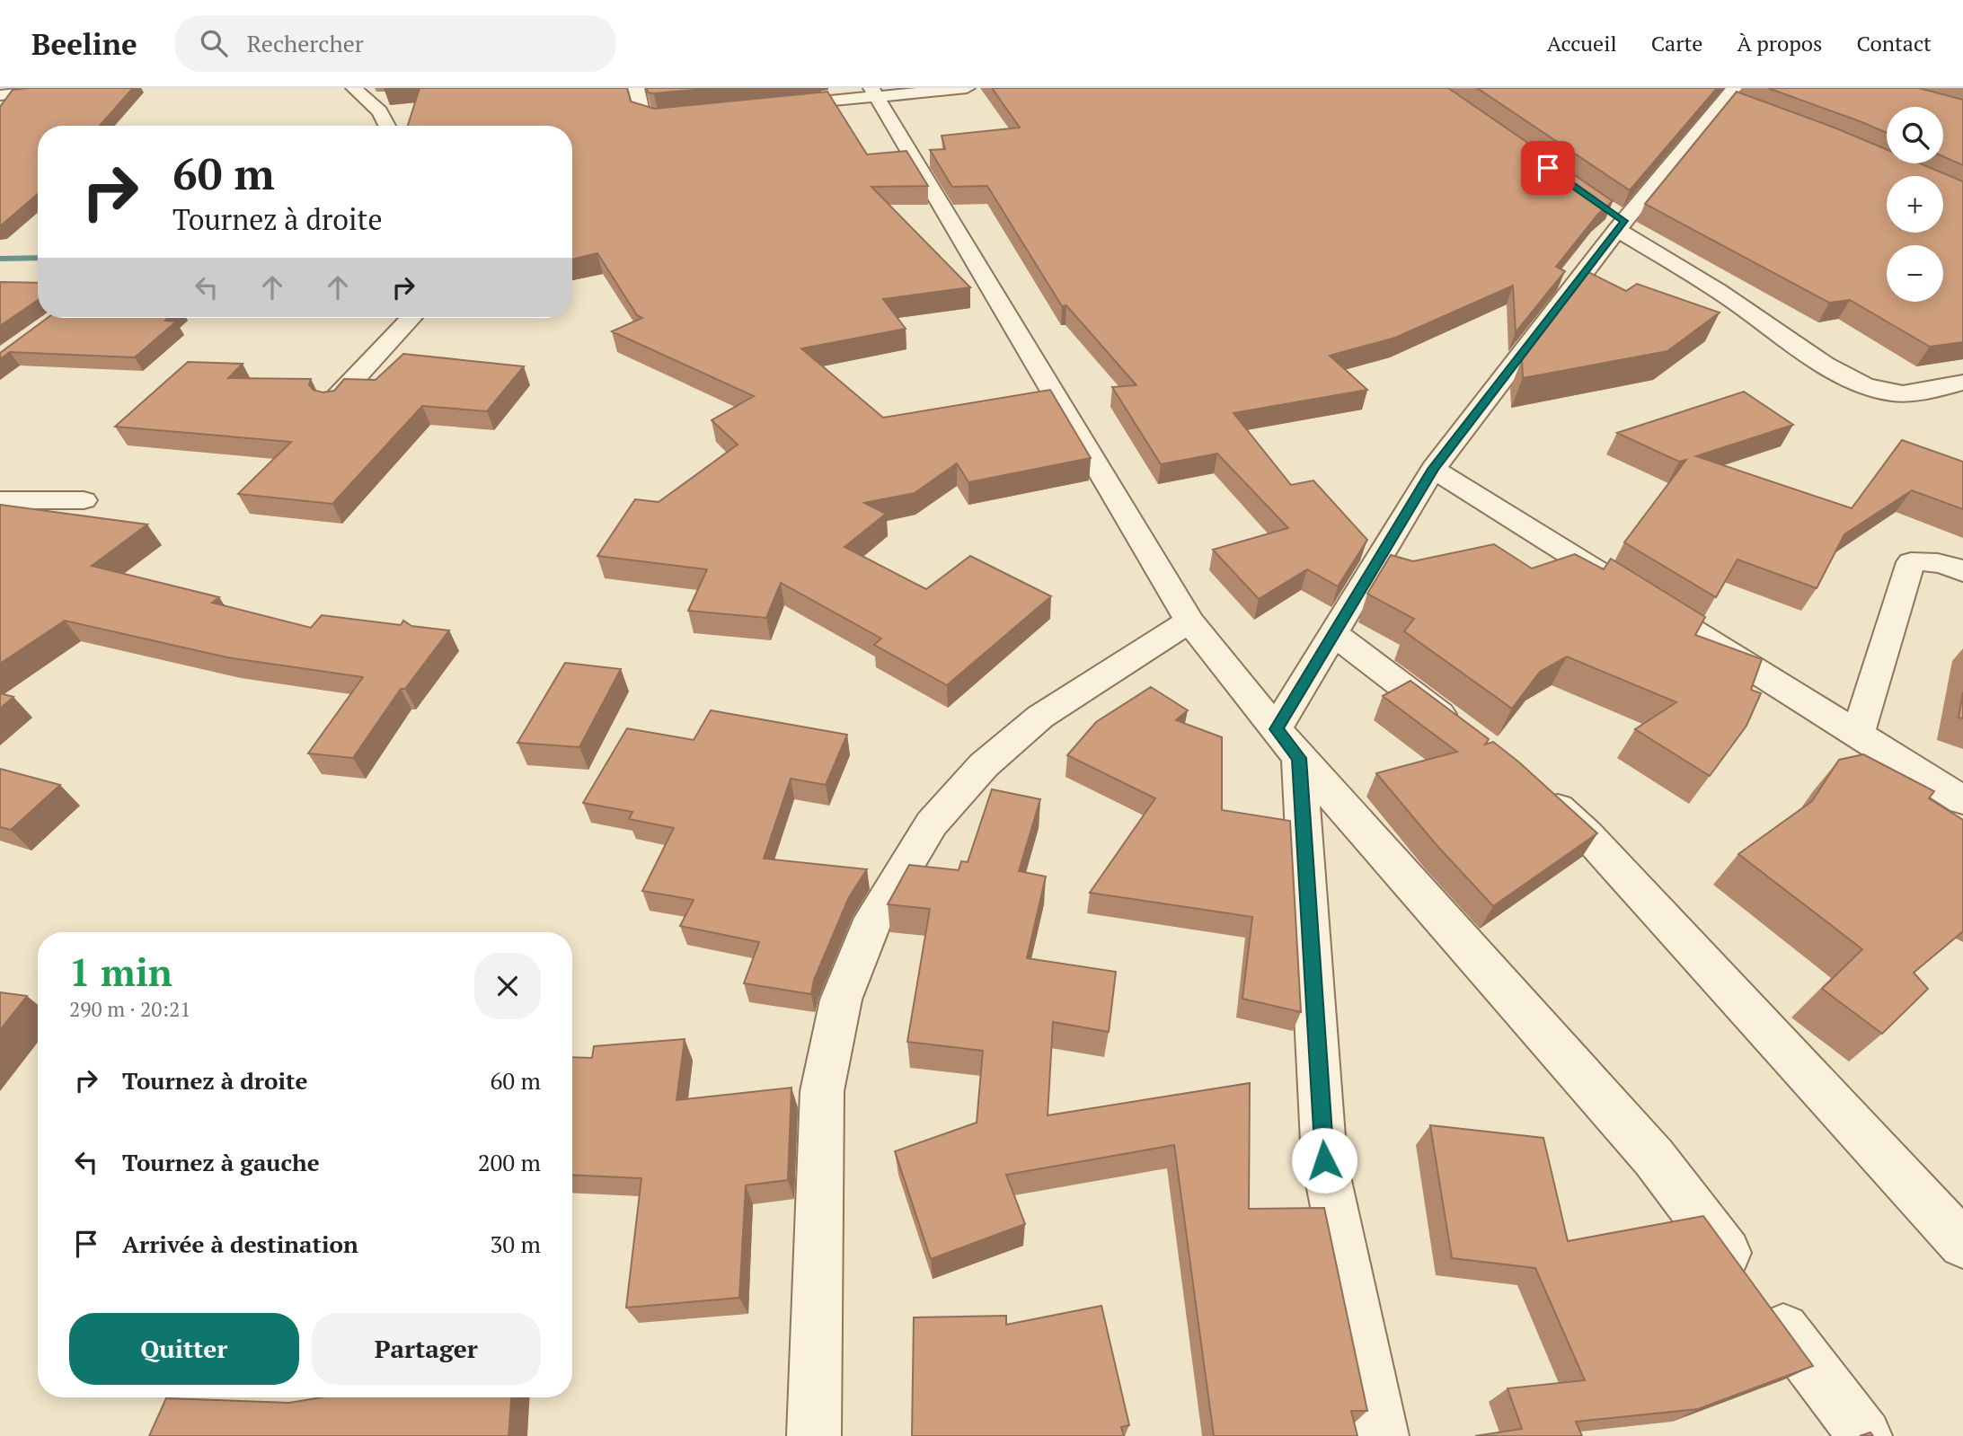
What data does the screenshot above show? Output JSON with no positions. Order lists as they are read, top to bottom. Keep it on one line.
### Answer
{"page":{"header":"Beeline","search":"Rechercher","nav":["Accueil","Carte","À propos","Contact"],"map_buttons":["+","−"],"turn":["60 m","Tournez à droite"],"heading":["1 min","290 m · 20:21"],"list":[{"name":"Tournez à droite","value":"60 m"},{"name":"Tournez à gauche","value":"200 m"},{"name":"Arrivée à destination","value":"30 m"}],"buttons":["Quitter","Partager"]}}
